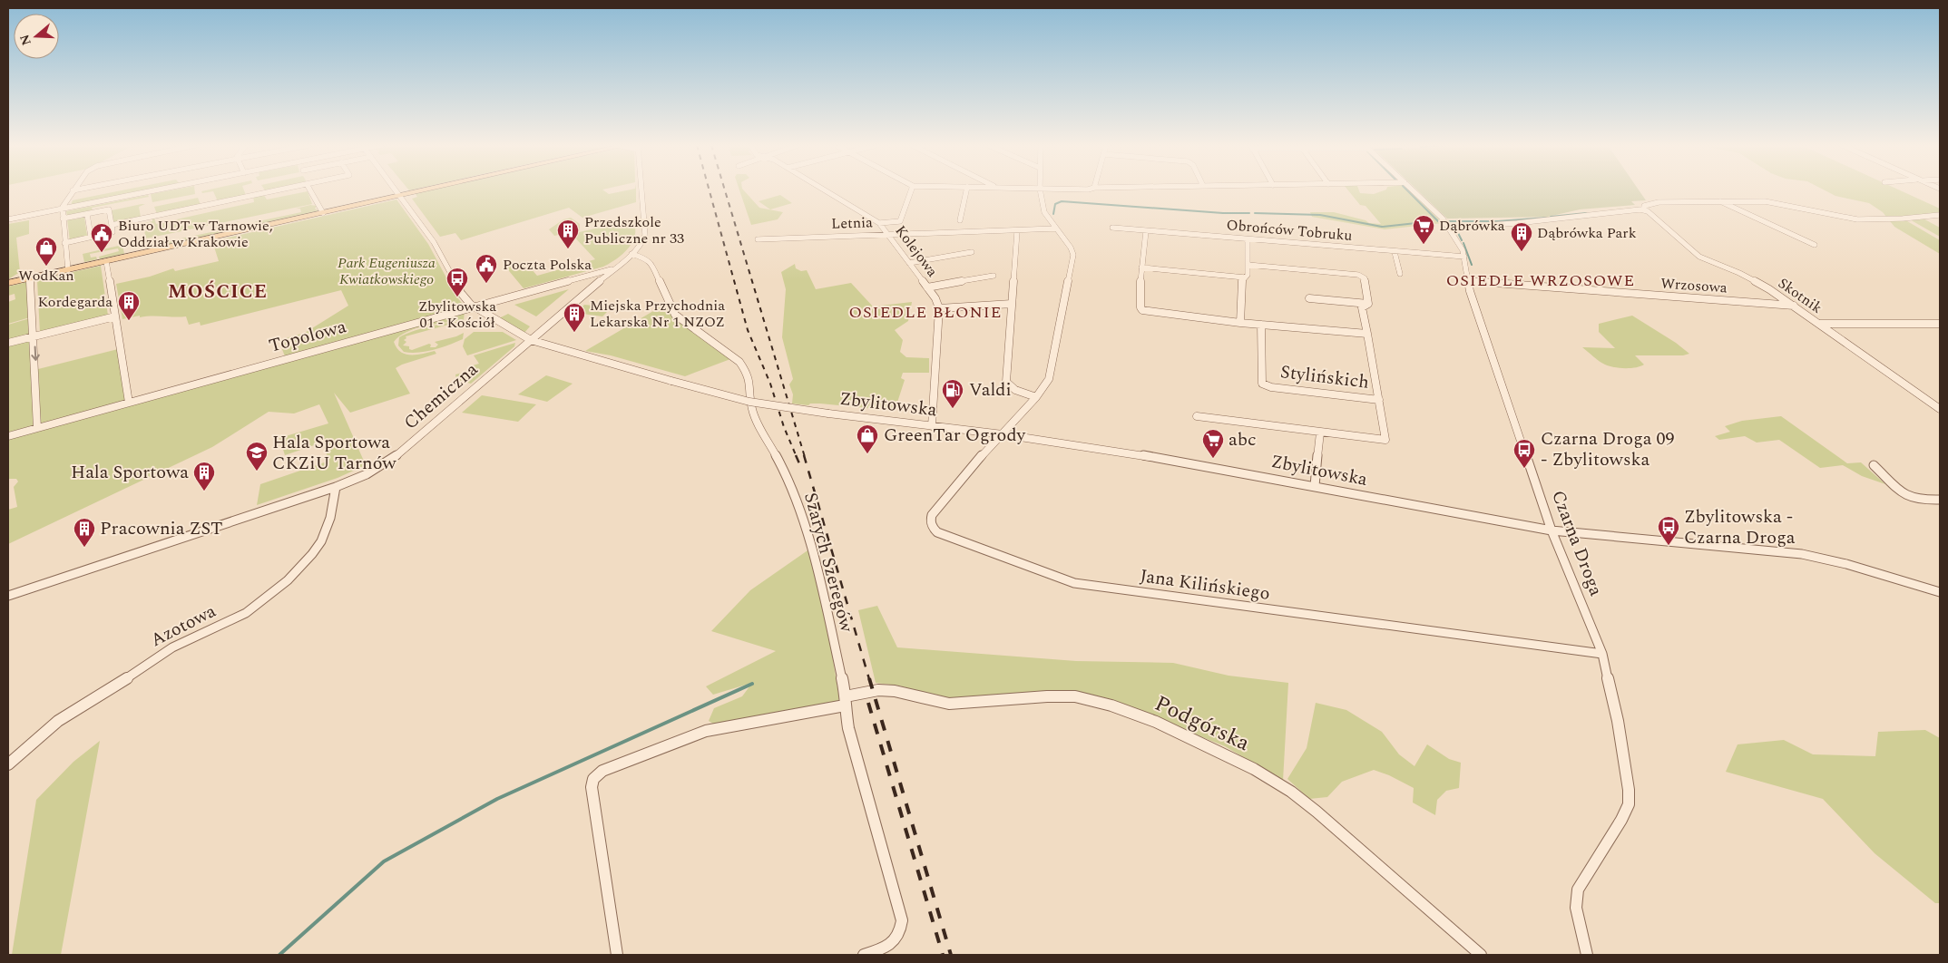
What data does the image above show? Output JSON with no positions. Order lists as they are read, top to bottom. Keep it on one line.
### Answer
{"streets":{"street":["Letnia","Obrońców Tobruku","Kolejowa","Wrzosowa","Skotnik","Topolowa","Stylińskich","Chemiczna","Zbylitowska","Czarna Droga","Szarych Szeregów","Jana Kilińskiego","Azotowa","Podgórska"]},"crossings":[["Letnia","Kolejowa"],["Letnia","Jana Kilińskiego"],["Obrońców Tobruku","Czarna Droga"],["Wrzosowa","Skotnik"],["Topolowa","Chemiczna"],["Topolowa","Zbylitowska"],["Chemiczna","Zbylitowska"],["Chemiczna","Szarych Szeregów"],["Chemiczna","Azotowa"],["Zbylitowska","Czarna Droga"],["Zbylitowska","Jana Kilińskiego"],["Czarna Droga","Jana Kilińskiego"],["Szarych Szeregów","Podgórska"]],"districts":["OSIEDLE WRZOSOWE","MOŚCICE","OSIEDLE BŁONIE"],"parks":["Park Eugeniusza Kwiatkowskiego"],"places":{"supermarket":["Dąbrówka","abc"],"building":["Przedszkole Publiczne nr 33","Dąbrówka Park","Kordegarda","Miejska Przychodnia Lekarska Nr 1 NZOZ","Hala Sportowa","Pracownia ZST"],"public building":["Biuro UDT w Tarnowie, Oddział w Krakowie","Poczta Polska"],"shop":["WodKan","GreenTar Ogrody"],"bus stop":["Zbylitowska 01 - Kościół","Czarna Droga 09 - Zbylitowska","Zbylitowska - Czarna Droga"],"fuel station":["Valdi"],"school or university":["Hala Sportowa CKZiU Tarnów"]},"north":"left"}
